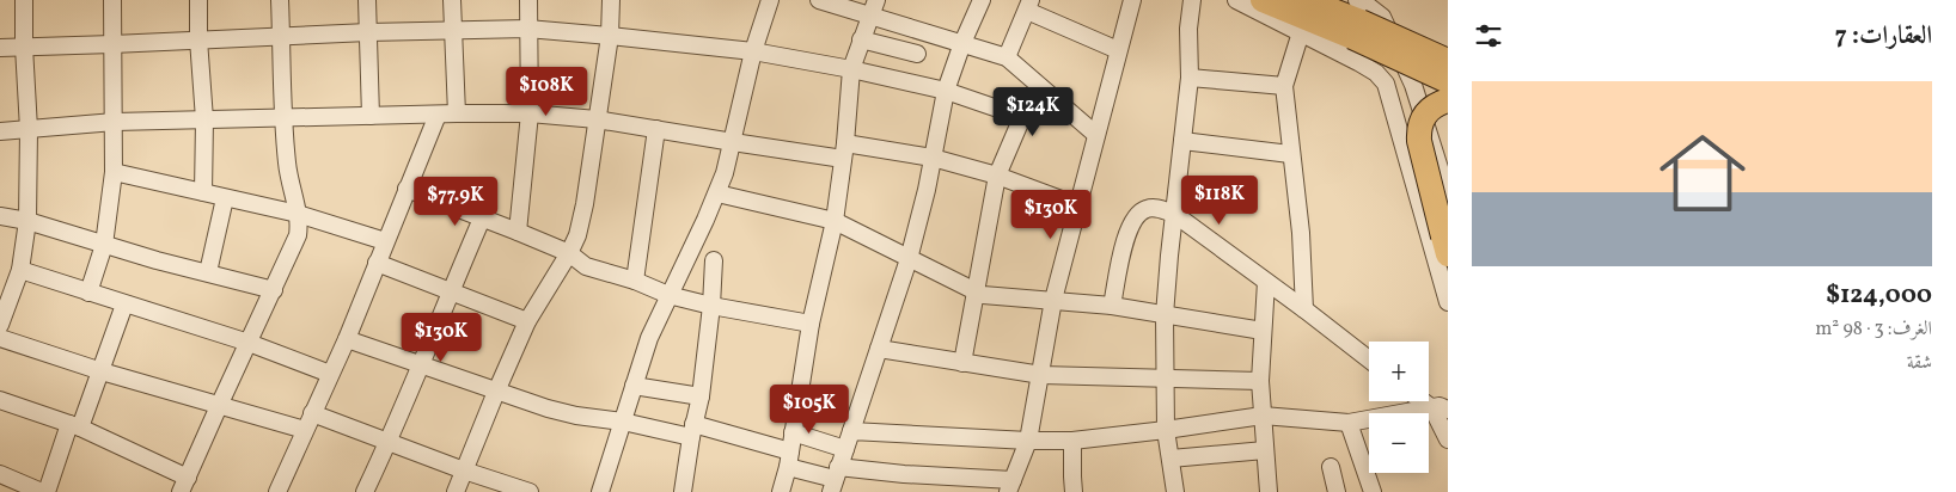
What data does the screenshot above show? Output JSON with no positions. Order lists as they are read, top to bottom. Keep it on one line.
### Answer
{"page":{"heading":"العقارات: 7","price":["$108K","$124K","$118K","$77.9K","$130K","$130K","$105K"],"list":[{"name":"$124,000","note":"الغرف: 3 · 98 m² · شقة"}],"map_buttons":["+","−"]}}
